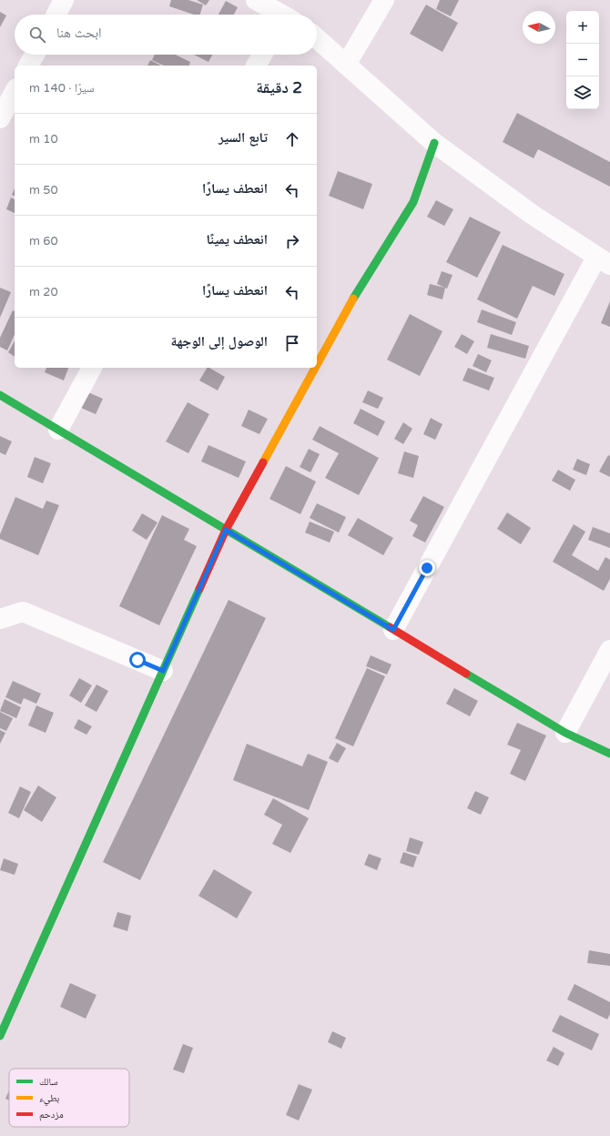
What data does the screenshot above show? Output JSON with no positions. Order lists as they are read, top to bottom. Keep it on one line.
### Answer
{"legend":["سالك","بطيء","مزدحم"],"north":"left","page":{"map_buttons":["+","−"],"search":"ابحث هنا","heading":["2 دقيقة","سيرًا · 140 m"],"list":[["تابع السير","10 m"],["انعطف يسارًا","50 m"],["انعطف يمينًا","60 m"],["انعطف يسارًا","20 m"],"الوصول إلى الوجهة"]}}
